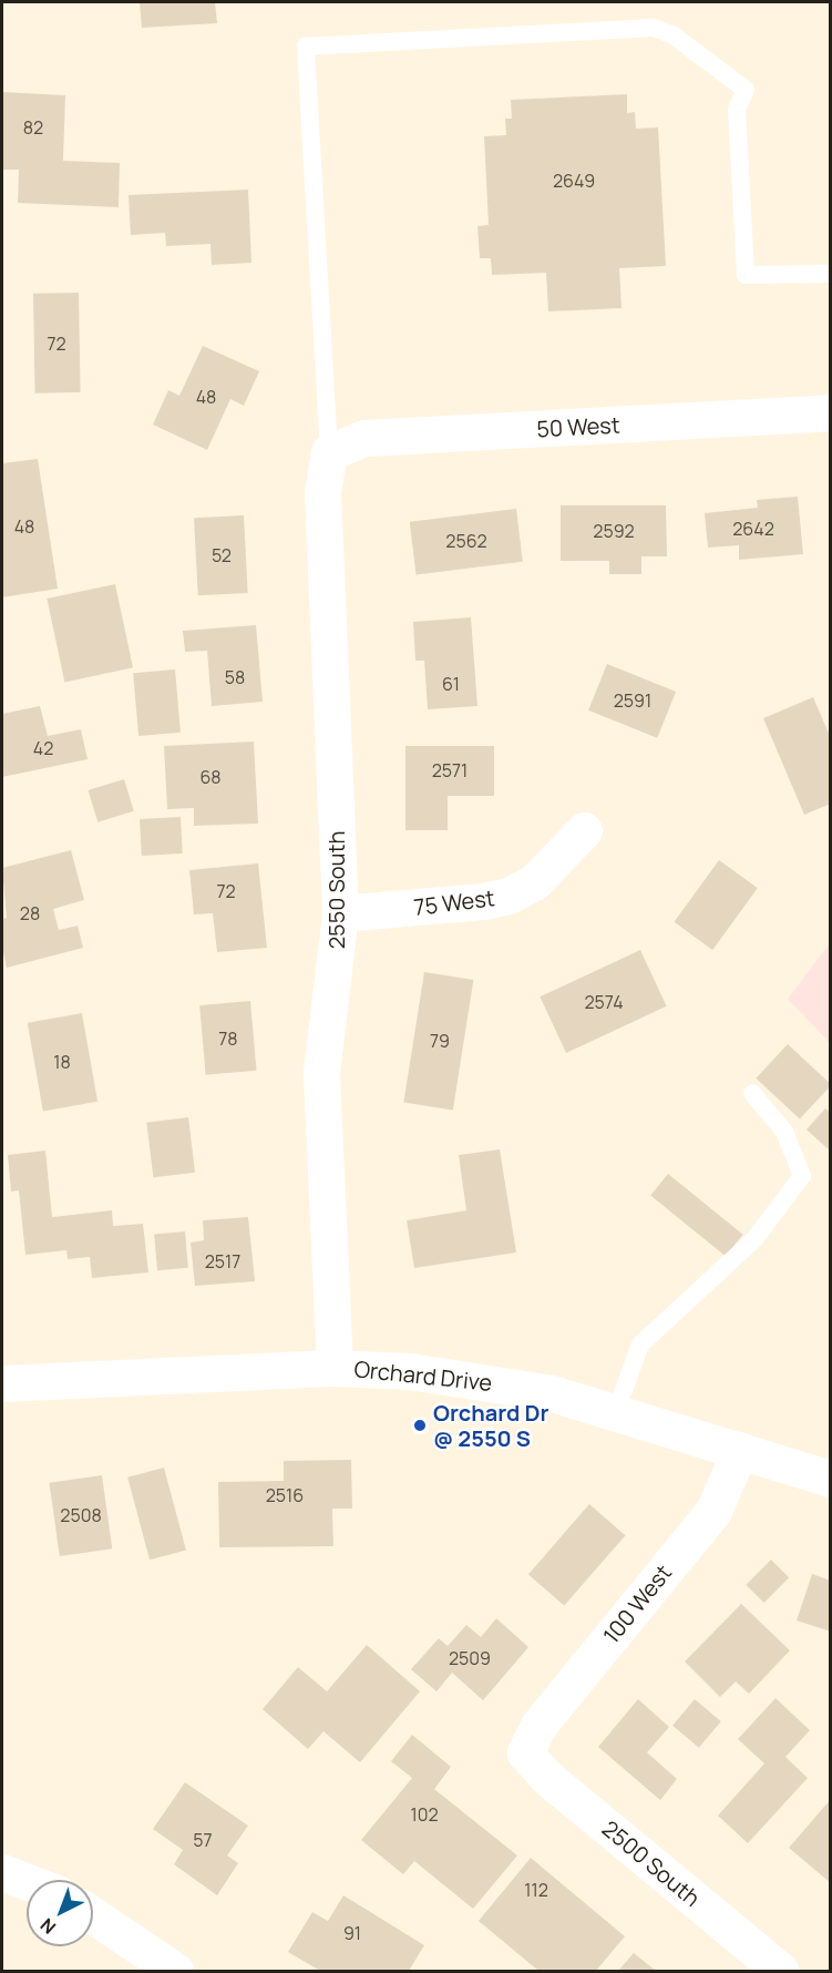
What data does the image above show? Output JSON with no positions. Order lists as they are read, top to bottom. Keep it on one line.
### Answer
{"streets":{"street":["50 West","2550 South","75 West","Orchard Drive","100 West","2500 South"]},"crossings":[["50 West","2550 South"],["2550 South","75 West"],["2550 South","Orchard Drive"],["Orchard Drive","100 West"],["100 West","2500 South"]],"places":["Orchard Dr @ 2550 S"],"house_numbers":["82","2649","72","48","48","2642","2592","2562","52","58","61","2591","42","2571","68","72","28","2574","78","79","18","2517","2516","2508","2509","102","57","112","91"],"north":"bottom left"}
